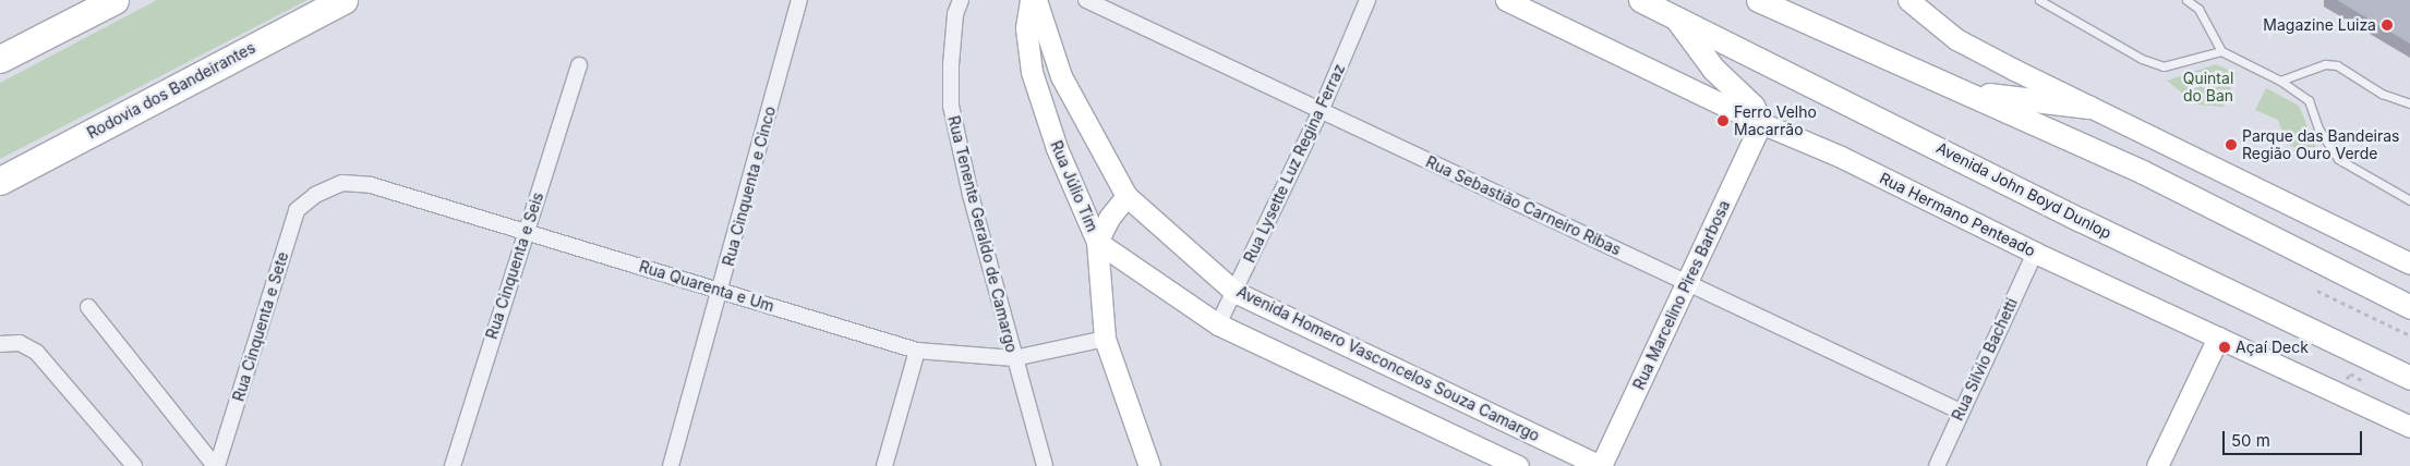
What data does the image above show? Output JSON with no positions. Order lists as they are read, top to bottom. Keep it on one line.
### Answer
{"streets":{"highway":["Rodovia dos Bandeirantes"],"main road":["Rua Júlio Tim","Avenida John Boyd Dunlop","Rua Hermano Penteado","Rua Marcelino Pires Barbosa","Avenida Homero Vasconcelos Souza Camargo"],"street":["Rua Lysette Luz Regina Ferraz","Rua Cinquenta e Cinco","Rua Sebastião Carneiro Ribas","Rua Tenente Geraldo de Camargo","Rua Cinquenta e Seis","Rua Quarenta e Um","Rua Cinquenta e Sete","Rua Silvio Bachetti"]},"crossings":[["Rua Lysette Luz Regina Ferraz","Rua Sebastião Carneiro Ribas"],["Rua Lysette Luz Regina Ferraz","Avenida Homero Vasconcelos Souza Camargo"],["Rua Cinquenta e Cinco","Rua Quarenta e Um"],["Rua Júlio Tim","Rua Quarenta e Um"],["Rua Sebastião Carneiro Ribas","Rua Marcelino Pires Barbosa"],["Rua Sebastião Carneiro Ribas","Rua Silvio Bachetti"],["Rua Hermano Penteado","Rua Marcelino Pires Barbosa"],["Rua Hermano Penteado","Rua Silvio Bachetti"],["Rua Tenente Geraldo de Camargo","Rua Quarenta e Um"],["Rua Cinquenta e Seis","Rua Quarenta e Um"],["Rua Quarenta e Um","Rua Cinquenta e Sete"],["Rua Marcelino Pires Barbosa","Avenida Homero Vasconcelos Souza Camargo"]],"parks":["Quintal do Ban"],"places":["Magazine Luiza","Ferro Velho Macarrão","Parque das Bandeiras Região Ouro Verde","Açaí Deck"],"scale_bar":"50 m"}
